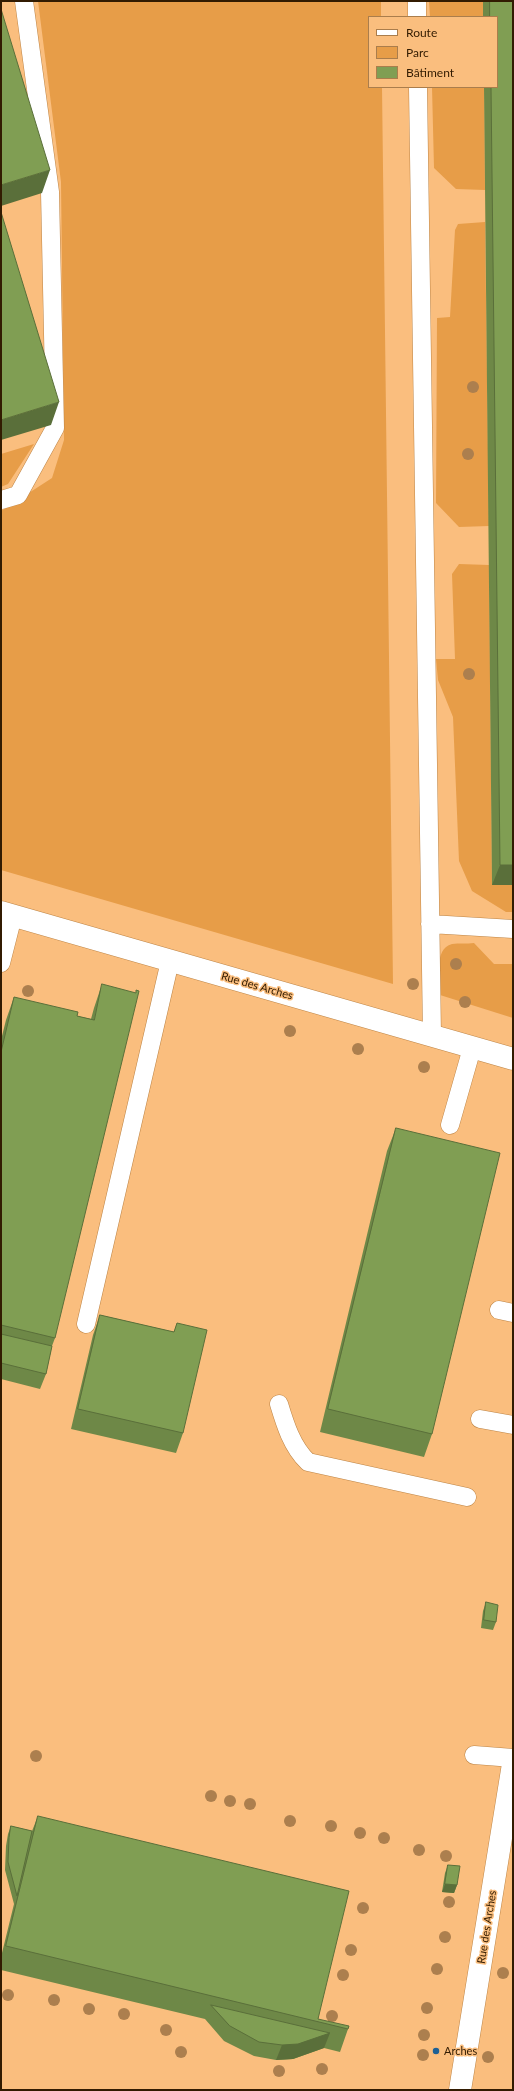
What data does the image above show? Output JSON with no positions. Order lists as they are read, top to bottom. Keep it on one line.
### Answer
{"streets":{"street":["Rue des Arches"]},"places":["Arches"],"legend":["Route","Parc","Bâtiment"]}
